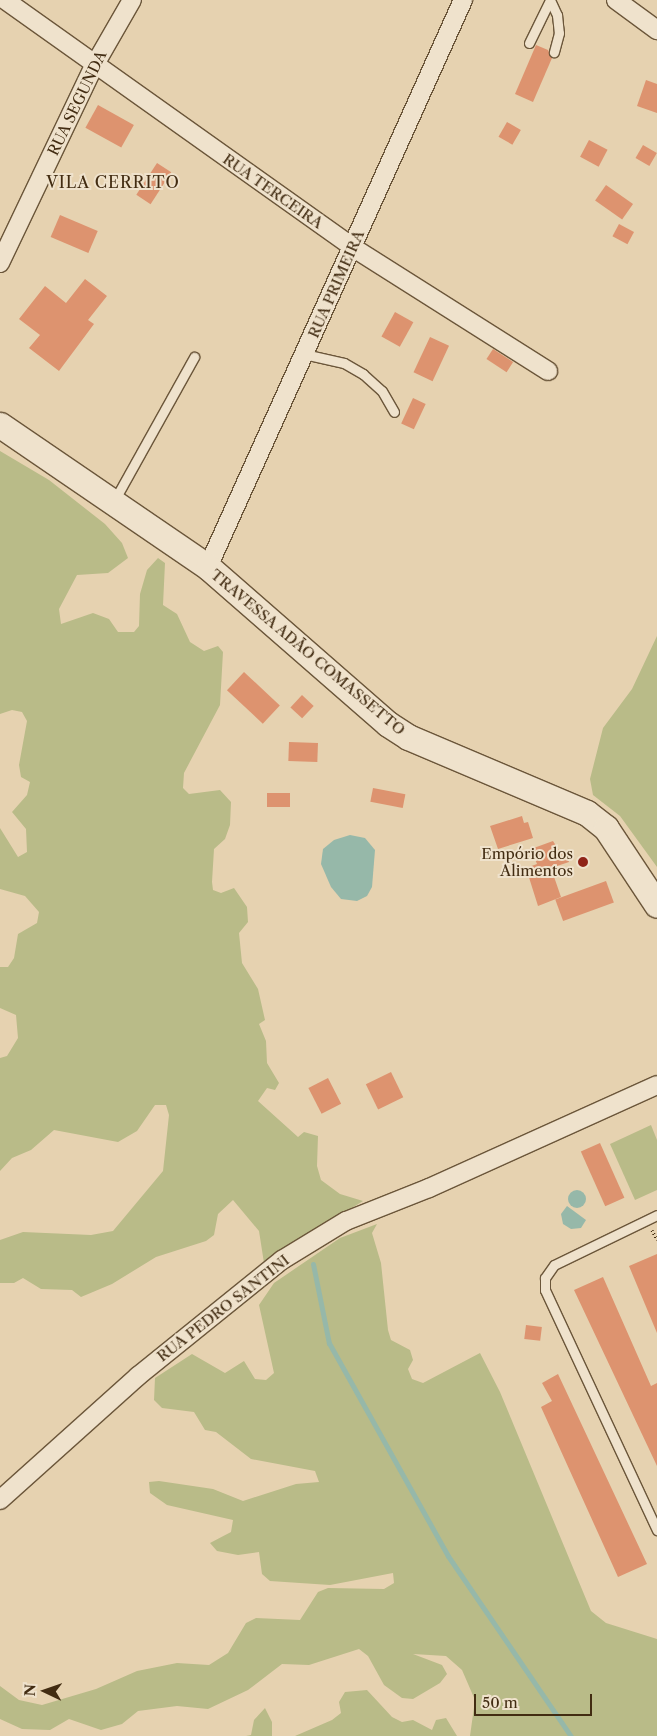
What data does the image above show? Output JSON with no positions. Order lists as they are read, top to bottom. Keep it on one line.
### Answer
{"streets":{"street":["RUA SEGUNDA","RUA TERCEIRA","RUA PRIMEIRA","TRAVESSA ADÃO COMASSETTO","RUA PEDRO SANTINI"]},"crossings":[["RUA SEGUNDA","RUA TERCEIRA"],["RUA TERCEIRA","RUA PRIMEIRA"],["RUA PRIMEIRA","TRAVESSA ADÃO COMASSETTO"]],"districts":["VILA CERRITO"],"places":["Empório dos Alimentos"],"scale_bar":"50 m","north":"left"}
